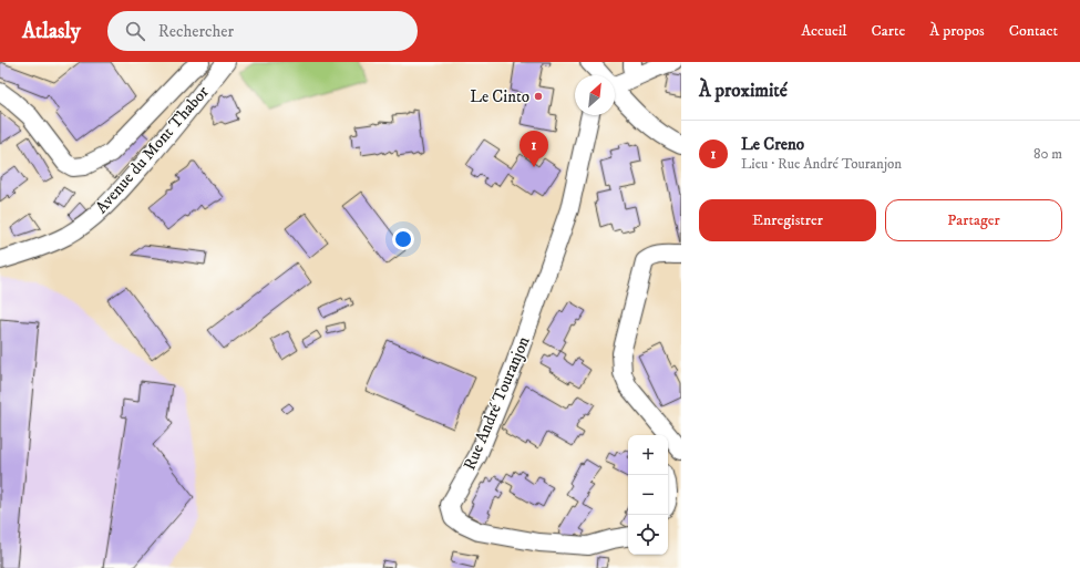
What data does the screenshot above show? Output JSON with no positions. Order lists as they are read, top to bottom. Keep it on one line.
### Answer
{"streets":{"street":["Avenue du Mont Thabor","Rue André Touranjon"]},"places":["Le Cinto"],"north":"top right","page":{"header":"Atlasly","search":"Rechercher","nav":["Accueil","Carte","À propos","Contact"],"heading":"À proximité","list":[{"mark":"1","name":"Le Creno","note":"Lieu · Rue André Touranjon","value":"80 m"}],"pins":"1","buttons":["Enregistrer","Partager"],"map_buttons":["+","−"]}}
